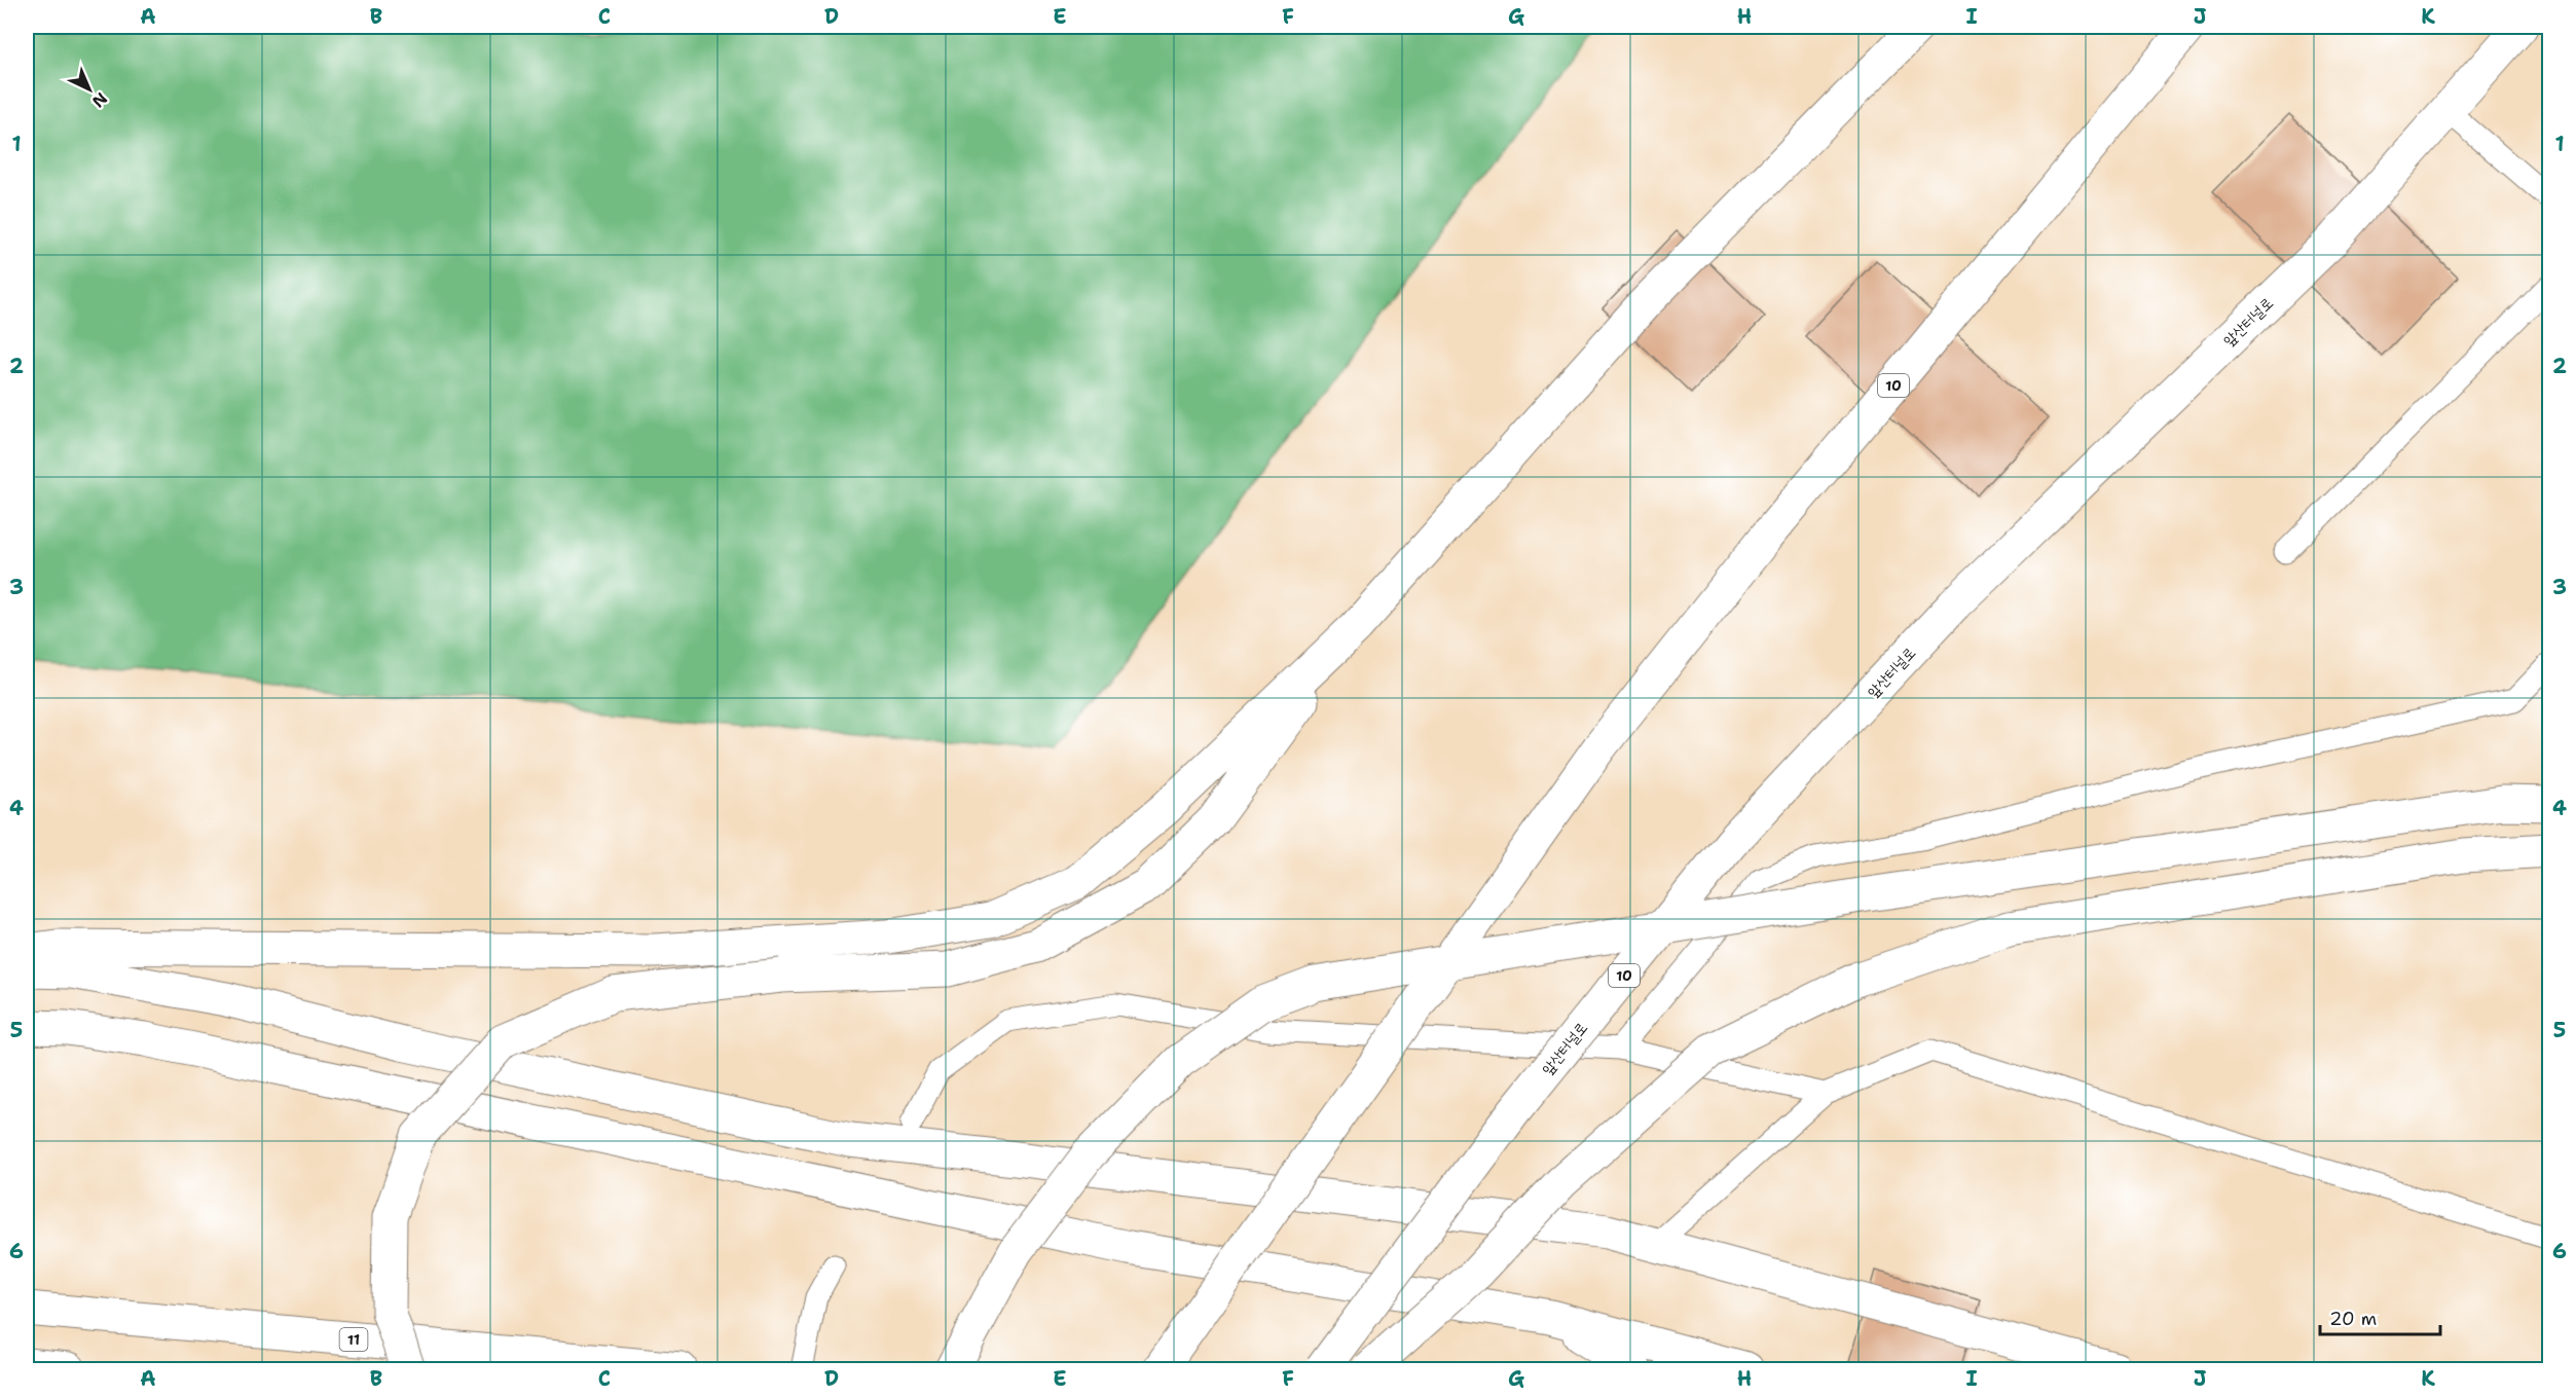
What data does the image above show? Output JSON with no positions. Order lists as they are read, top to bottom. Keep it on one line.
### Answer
{"streets":{"highway":["앞산터널로","10","11"]},"scale_bar":"20 m","north":"bottom right","grid":{"columns":["A","B","C","D","E","F","G","H","I","J","K"],"rows":["1","2","3","4","5","6"]}}
